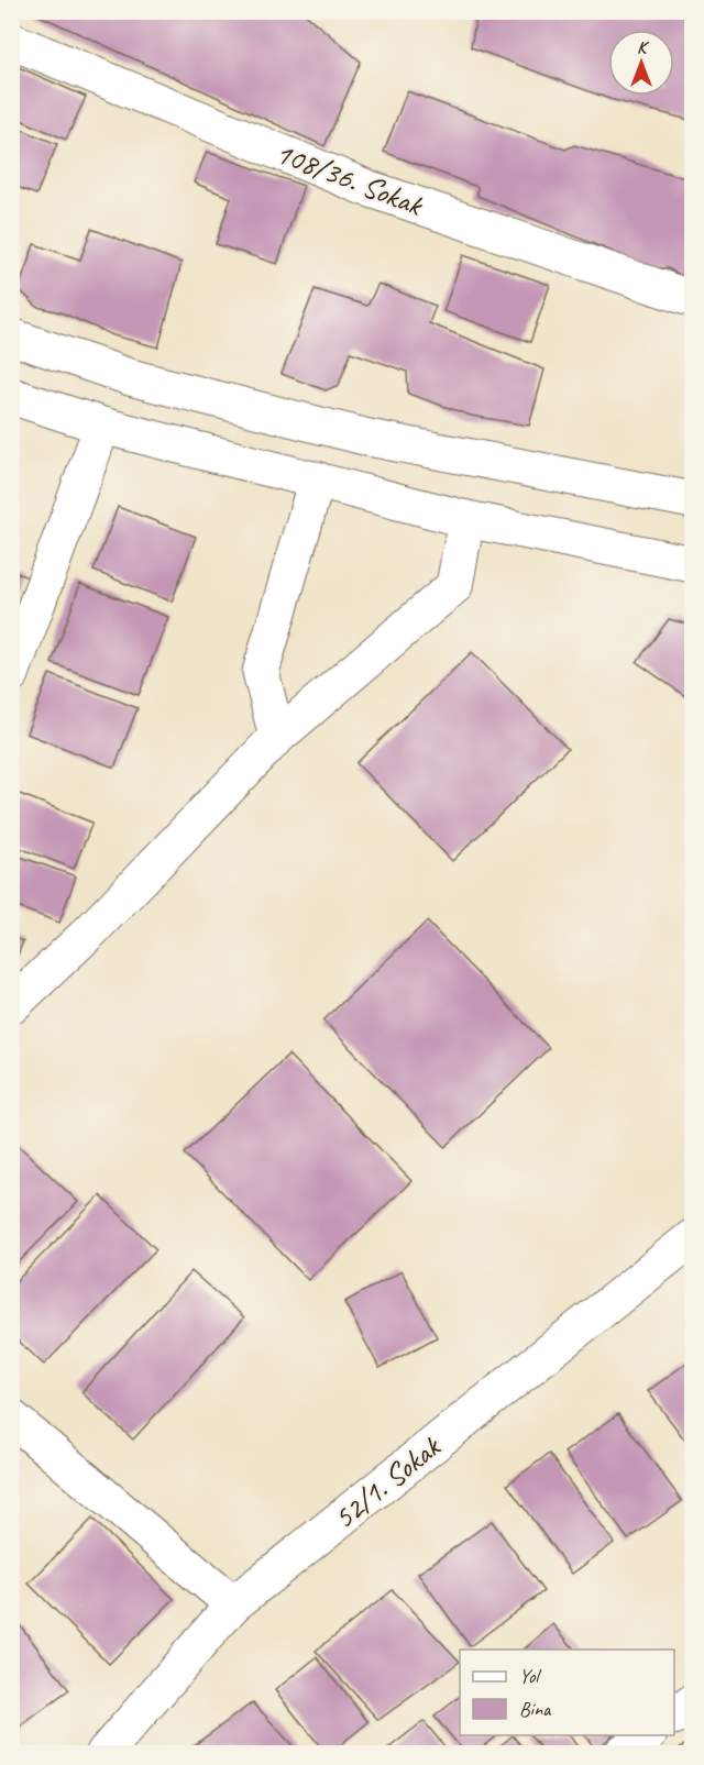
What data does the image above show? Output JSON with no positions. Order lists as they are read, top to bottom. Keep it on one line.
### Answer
{"streets":{"street":["108/36. Sokak","52/1. Sokak"]},"legend":["Yol","Bina"],"north":"top"}
